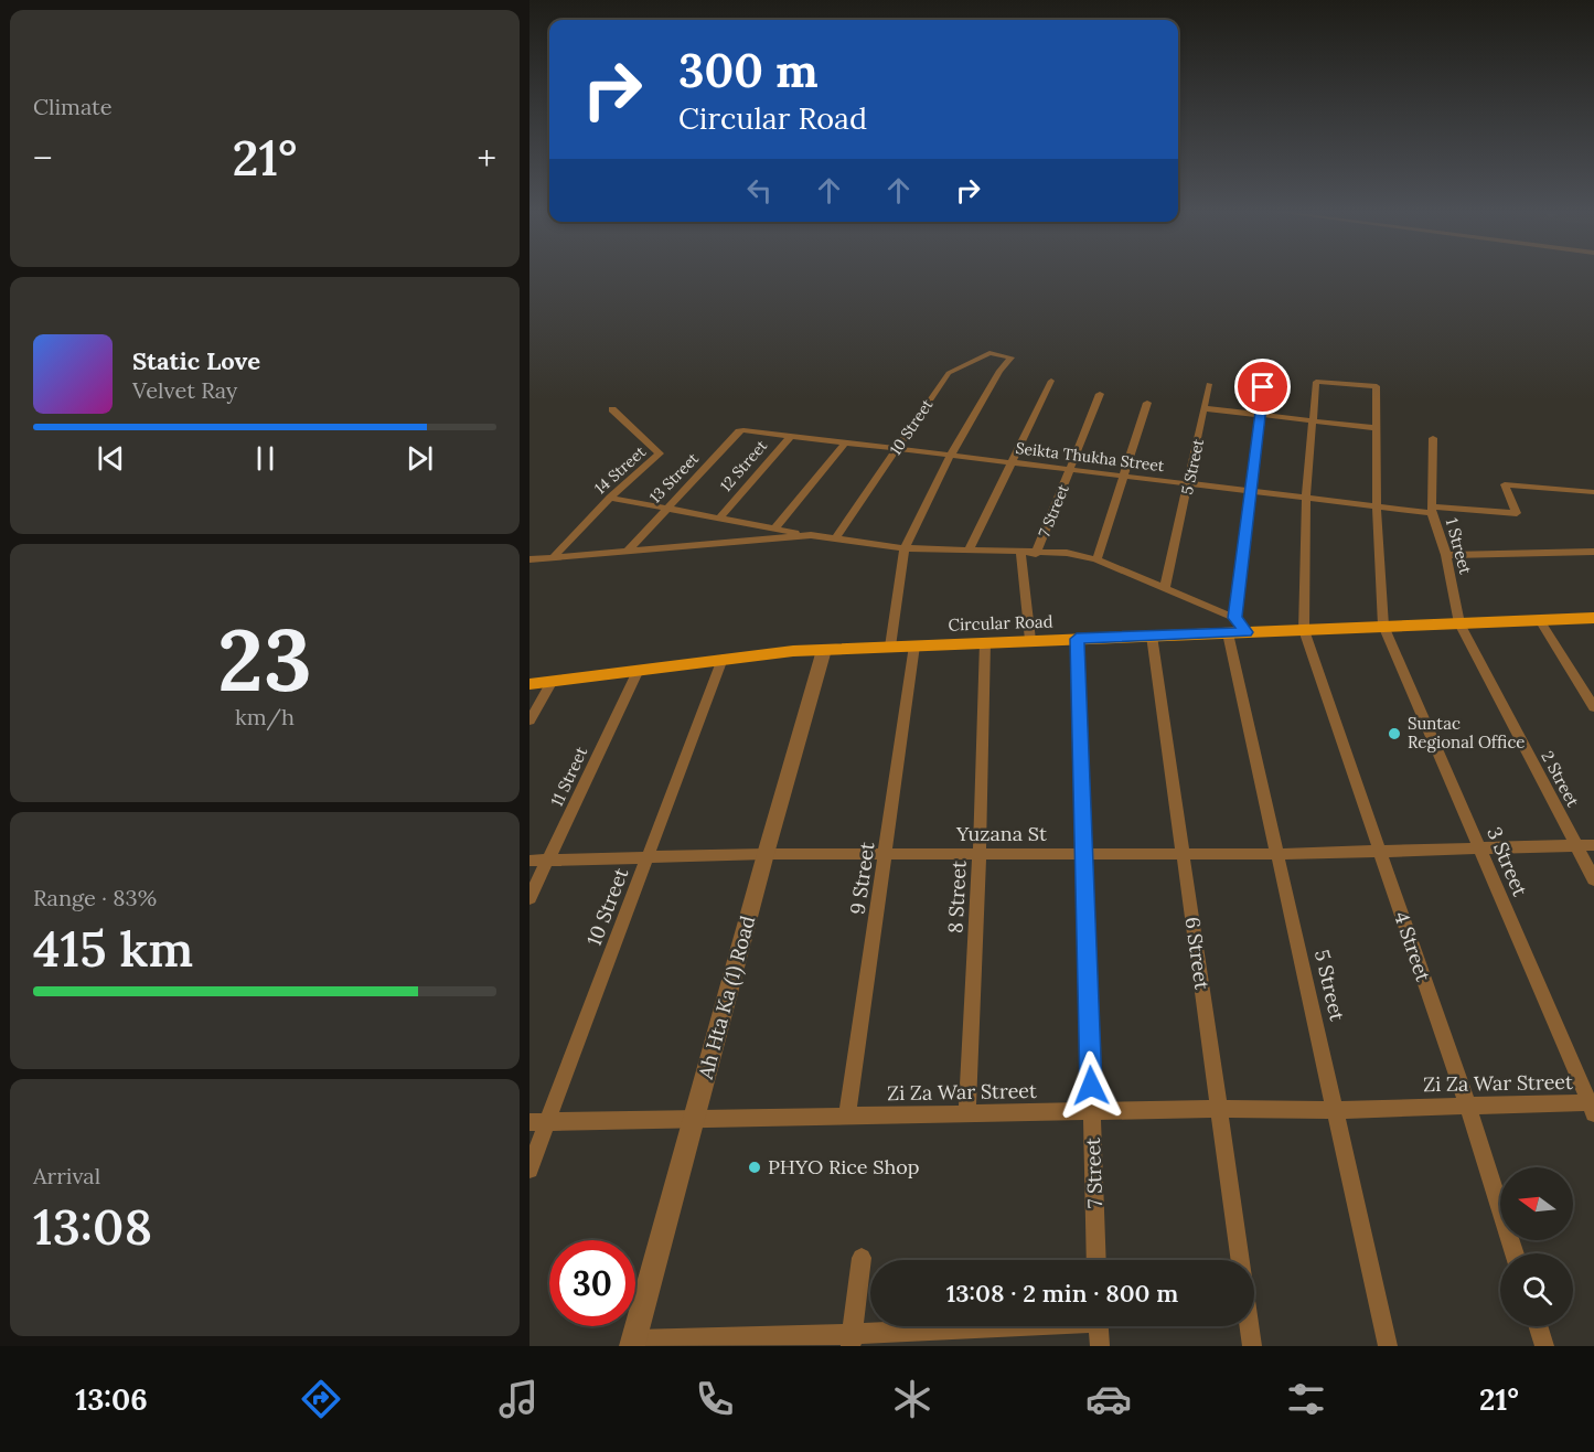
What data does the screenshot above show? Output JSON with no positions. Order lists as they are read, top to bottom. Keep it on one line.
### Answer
{"streets":{"main road":["Circular Road"],"street":["10 Street","Seikta Thukha Street","12 Street","5 Street","14 Street","13 Street","7 Street","1 Street","11 Street","2 Street","Yuzana St","3 Street","9 Street","8 Street","4 Street","6 Street","Ah Hta Ka (1) Road","Zi Za War Street"]},"crossings":[["10 Street","Seikta Thukha Street"],["10 Street","Circular Road"],["10 Street","Yuzana St"],["10 Street","Zi Za War Street"],["Seikta Thukha Street","12 Street"],["Seikta Thukha Street","5 Street"],["Seikta Thukha Street","13 Street"],["Seikta Thukha Street","7 Street"],["Seikta Thukha Street","1 Street"],["5 Street","Circular Road"],["5 Street","Yuzana St"],["5 Street","Zi Za War Street"],["7 Street","Circular Road"],["7 Street","Yuzana St"],["7 Street","Zi Za War Street"],["1 Street","Circular Road"],["1 Street","2 Street"],["Circular Road","11 Street"],["Circular Road","2 Street"],["Circular Road","3 Street"],["Circular Road","9 Street"],["Circular Road","8 Street"],["Circular Road","4 Street"],["Circular Road","6 Street"],["Circular Road","Ah Hta Ka (1) Road"],["11 Street","Yuzana St"],["2 Street","Yuzana St"],["Yuzana St","3 Street"],["Yuzana St","9 Street"],["Yuzana St","8 Street"],["Yuzana St","4 Street"],["Yuzana St","6 Street"],["Yuzana St","Ah Hta Ka (1) Road"],["3 Street","Zi Za War Street"],["9 Street","Zi Za War Street"],["8 Street","Zi Za War Street"],["4 Street","Zi Za War Street"],["6 Street","Zi Za War Street"],["Ah Hta Ka (1) Road","Zi Za War Street"]],"places":["Suntac Regional Office","PHYO Rice Shop"],"north":"left","page":{"tile":["Climate",["23","km/h"],["Range · 83%","415 km"],["Arrival","13:08"]],"turn":["300 m","Circular Road"],"heat":["−","21°","+"],"song":["Static Love","Velvet Ray"],"limit":"30","trip":"13:08 · 2 min · 800 m","tabs":["13:06","21°"]}}
